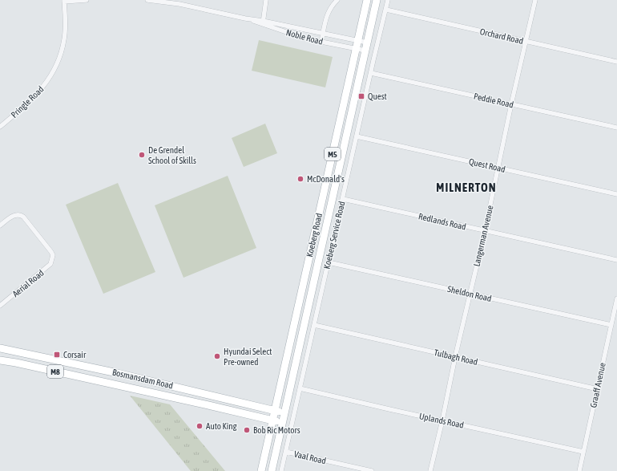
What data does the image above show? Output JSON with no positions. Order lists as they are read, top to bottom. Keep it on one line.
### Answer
{"streets":{"main road":["M5","Koeberg Road","M8","Bosmansdam Road"],"street":["Orchard Road","Noble Road","Peddie Road","Pringle Road","Quest Road","Redlands Road","Koeberg Service Road","Langerman Avenue","Aerial Road","Sheldon Road","Tulbagh Road","Graaff Avenue","Uplands Road","Vaal Road"]},"crossings":[["Orchard Road","Koeberg Service Road"],["Orchard Road","Langerman Avenue"],["Noble Road","Koeberg Road"],["Peddie Road","Koeberg Service Road"],["Peddie Road","Langerman Avenue"],["Quest Road","Koeberg Service Road"],["Quest Road","Langerman Avenue"],["Redlands Road","Koeberg Service Road"],["Redlands Road","Langerman Avenue"],["Koeberg Road","Bosmansdam Road"],["Koeberg Service Road","Sheldon Road"],["Koeberg Service Road","Tulbagh Road"],["Koeberg Service Road","Uplands Road"],["Koeberg Service Road","Vaal Road"],["Langerman Avenue","Sheldon Road"],["Langerman Avenue","Tulbagh Road"],["Langerman Avenue","Uplands Road"],["Sheldon Road","Graaff Avenue"],["Tulbagh Road","Graaff Avenue"],["Graaff Avenue","Uplands Road"]],"districts":["MILNERTON"],"places":{"transit":["Quest","Corsair"],"other":["De Grendel School of Skills","McDonald's","Hyundai Select Pre-owned","Auto King","Bob Ric Motors"]}}
